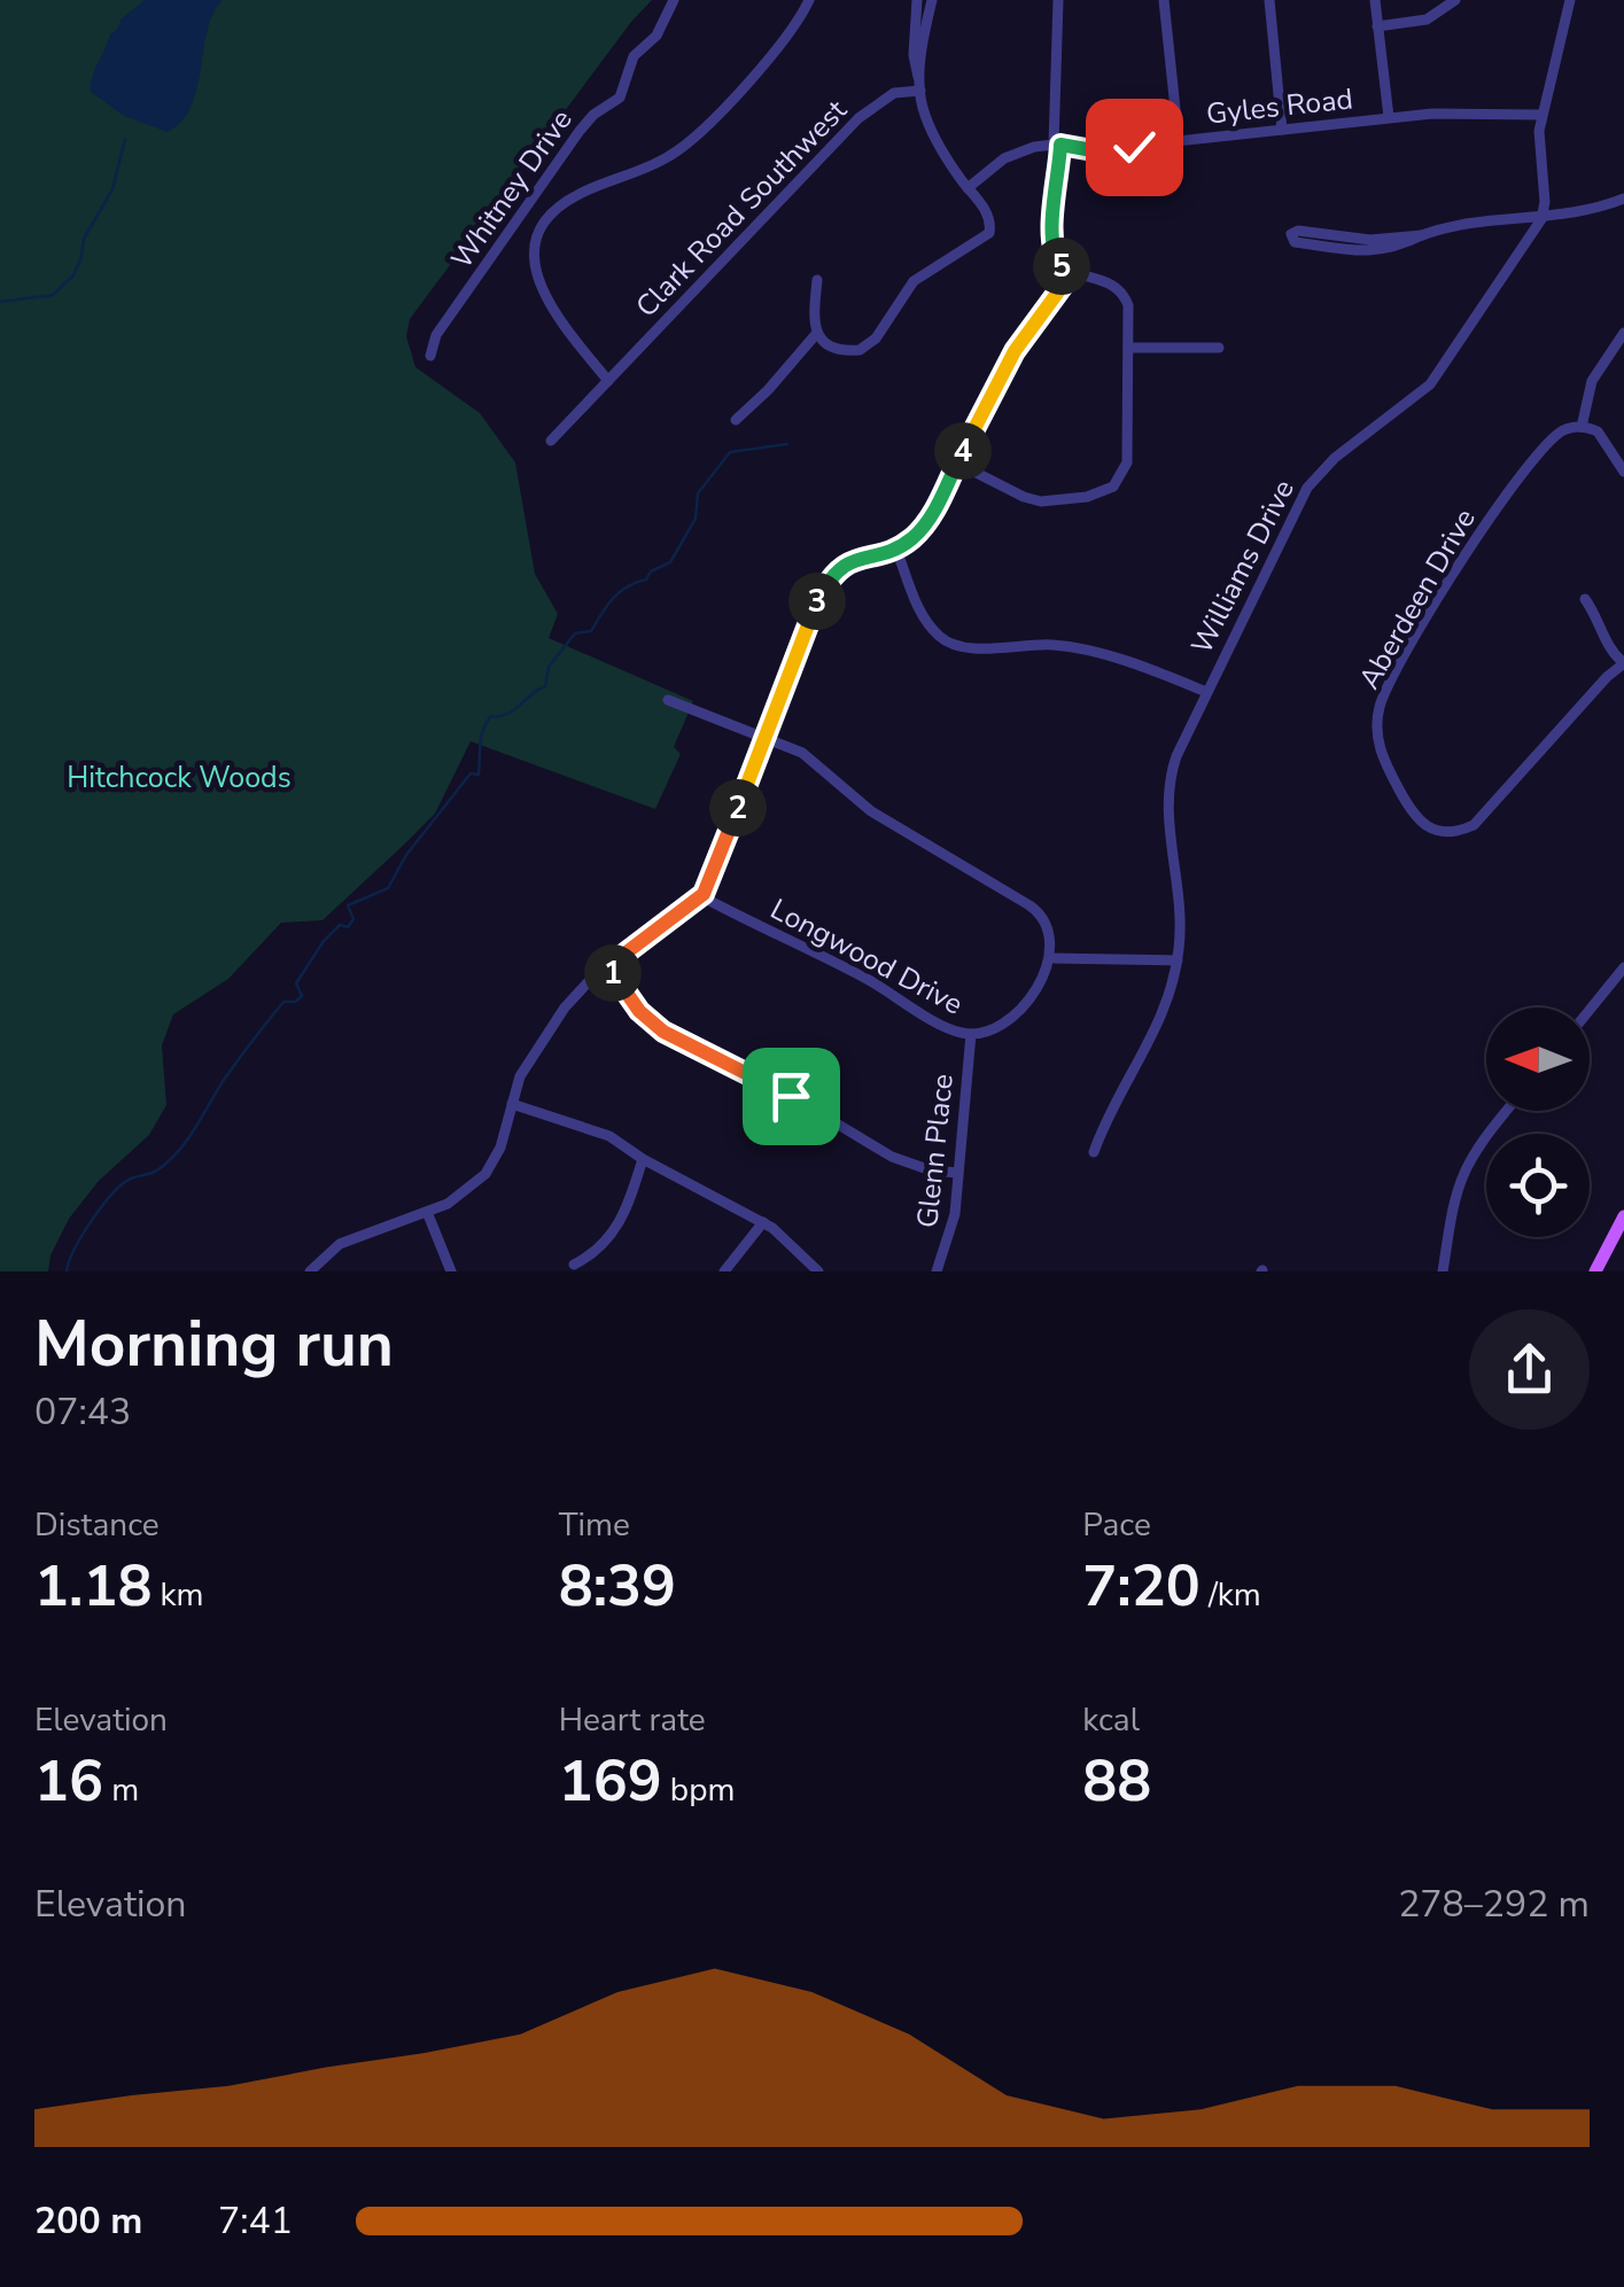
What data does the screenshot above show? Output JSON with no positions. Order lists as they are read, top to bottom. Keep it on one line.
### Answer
{"streets":{"street":["Gyles Road","Whitney Drive","Clark Road Southwest","Williams Drive","Aberdeen Drive","Longwood Drive","Glenn Place"]},"crossings":[["Longwood Drive","Glenn Place"]],"parks":["Hitchcock Woods"],"north":"left","page":{"pins":["5","4","3","2","1"],"heading":["Morning run","07:43"],"stats":[["Distance","1.18 km"],["Time","8:39"],["Pace","7:20 /km"],["Elevation","16 m"],["Heart rate","169 bpm"],["kcal","88"]],"chart":["Elevation","278–292 m"],"list":[{"name":"200 m","note":"7:41"}]}}
